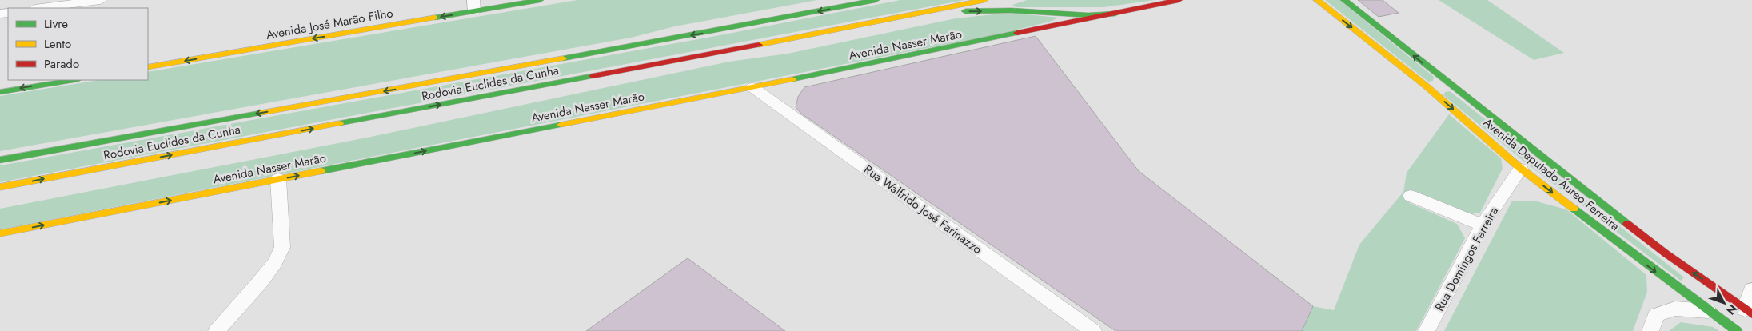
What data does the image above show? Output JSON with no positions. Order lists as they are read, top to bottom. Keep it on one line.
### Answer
{"streets":{"main road":["Avenida José Marão Filho","Avenida Nasser Marão","Rodovia Euclides da Cunha","Avenida Deputado Áureo Ferreira"],"street":["Rua Walfrido José Farinazzo","Rua Domingos Ferreira"]},"crossings":[["Avenida Nasser Marão","Rua Walfrido José Farinazzo"],["Avenida Deputado Áureo Ferreira","Rua Domingos Ferreira"]],"one_way":["Avenida José Marão Filho","Avenida Nasser Marão"],"legend":["Livre","Lento","Parado"],"north":"bottom right"}
